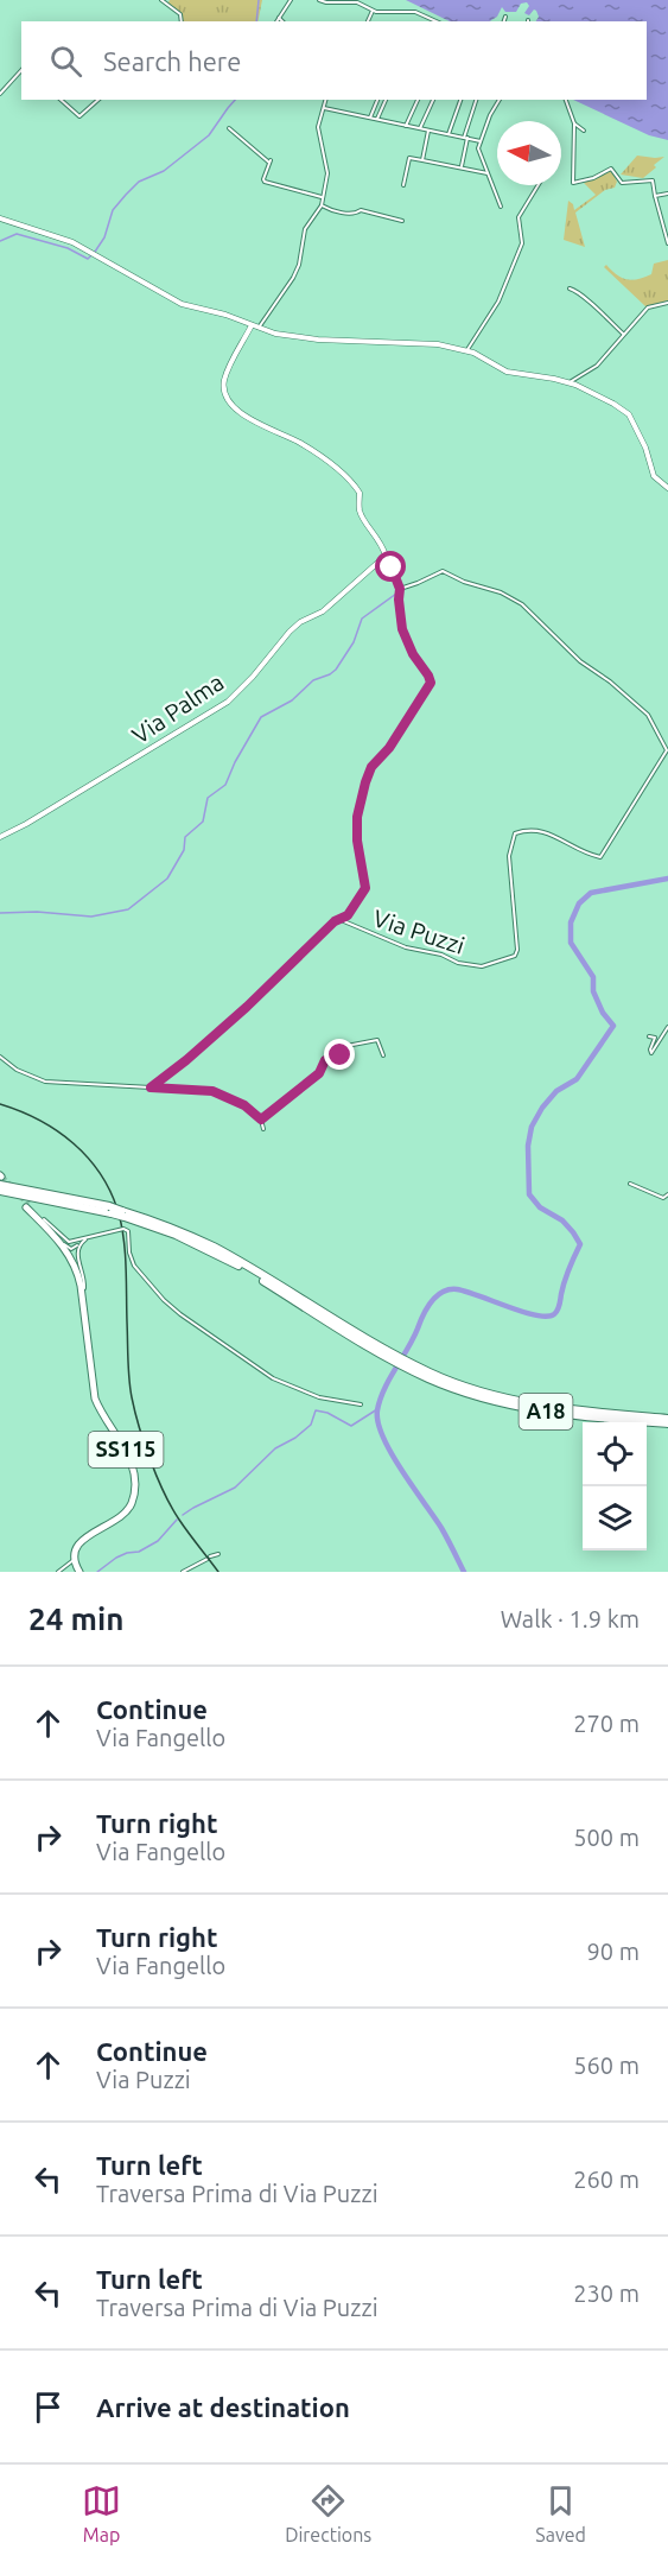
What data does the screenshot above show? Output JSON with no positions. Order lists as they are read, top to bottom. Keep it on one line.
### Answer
{"streets":{"highway":["A18"],"main road":["SS115"],"street":["Via Palma","Via Puzzi"]},"north":"left","page":{"search":"Search here","heading":["24 min","Walk · 1.9 km"],"list":[["Continue","Via Fangello","270 m"],["Turn right","Via Fangello","500 m"],["Turn right","Via Fangello","90 m"],["Continue","Via Puzzi","560 m"],["Turn left","Traversa Prima di Via Puzzi","260 m"],["Turn left","Traversa Prima di Via Puzzi","230 m"],"Arrive at destination"],"nav":["Map","Directions","Saved"]}}
